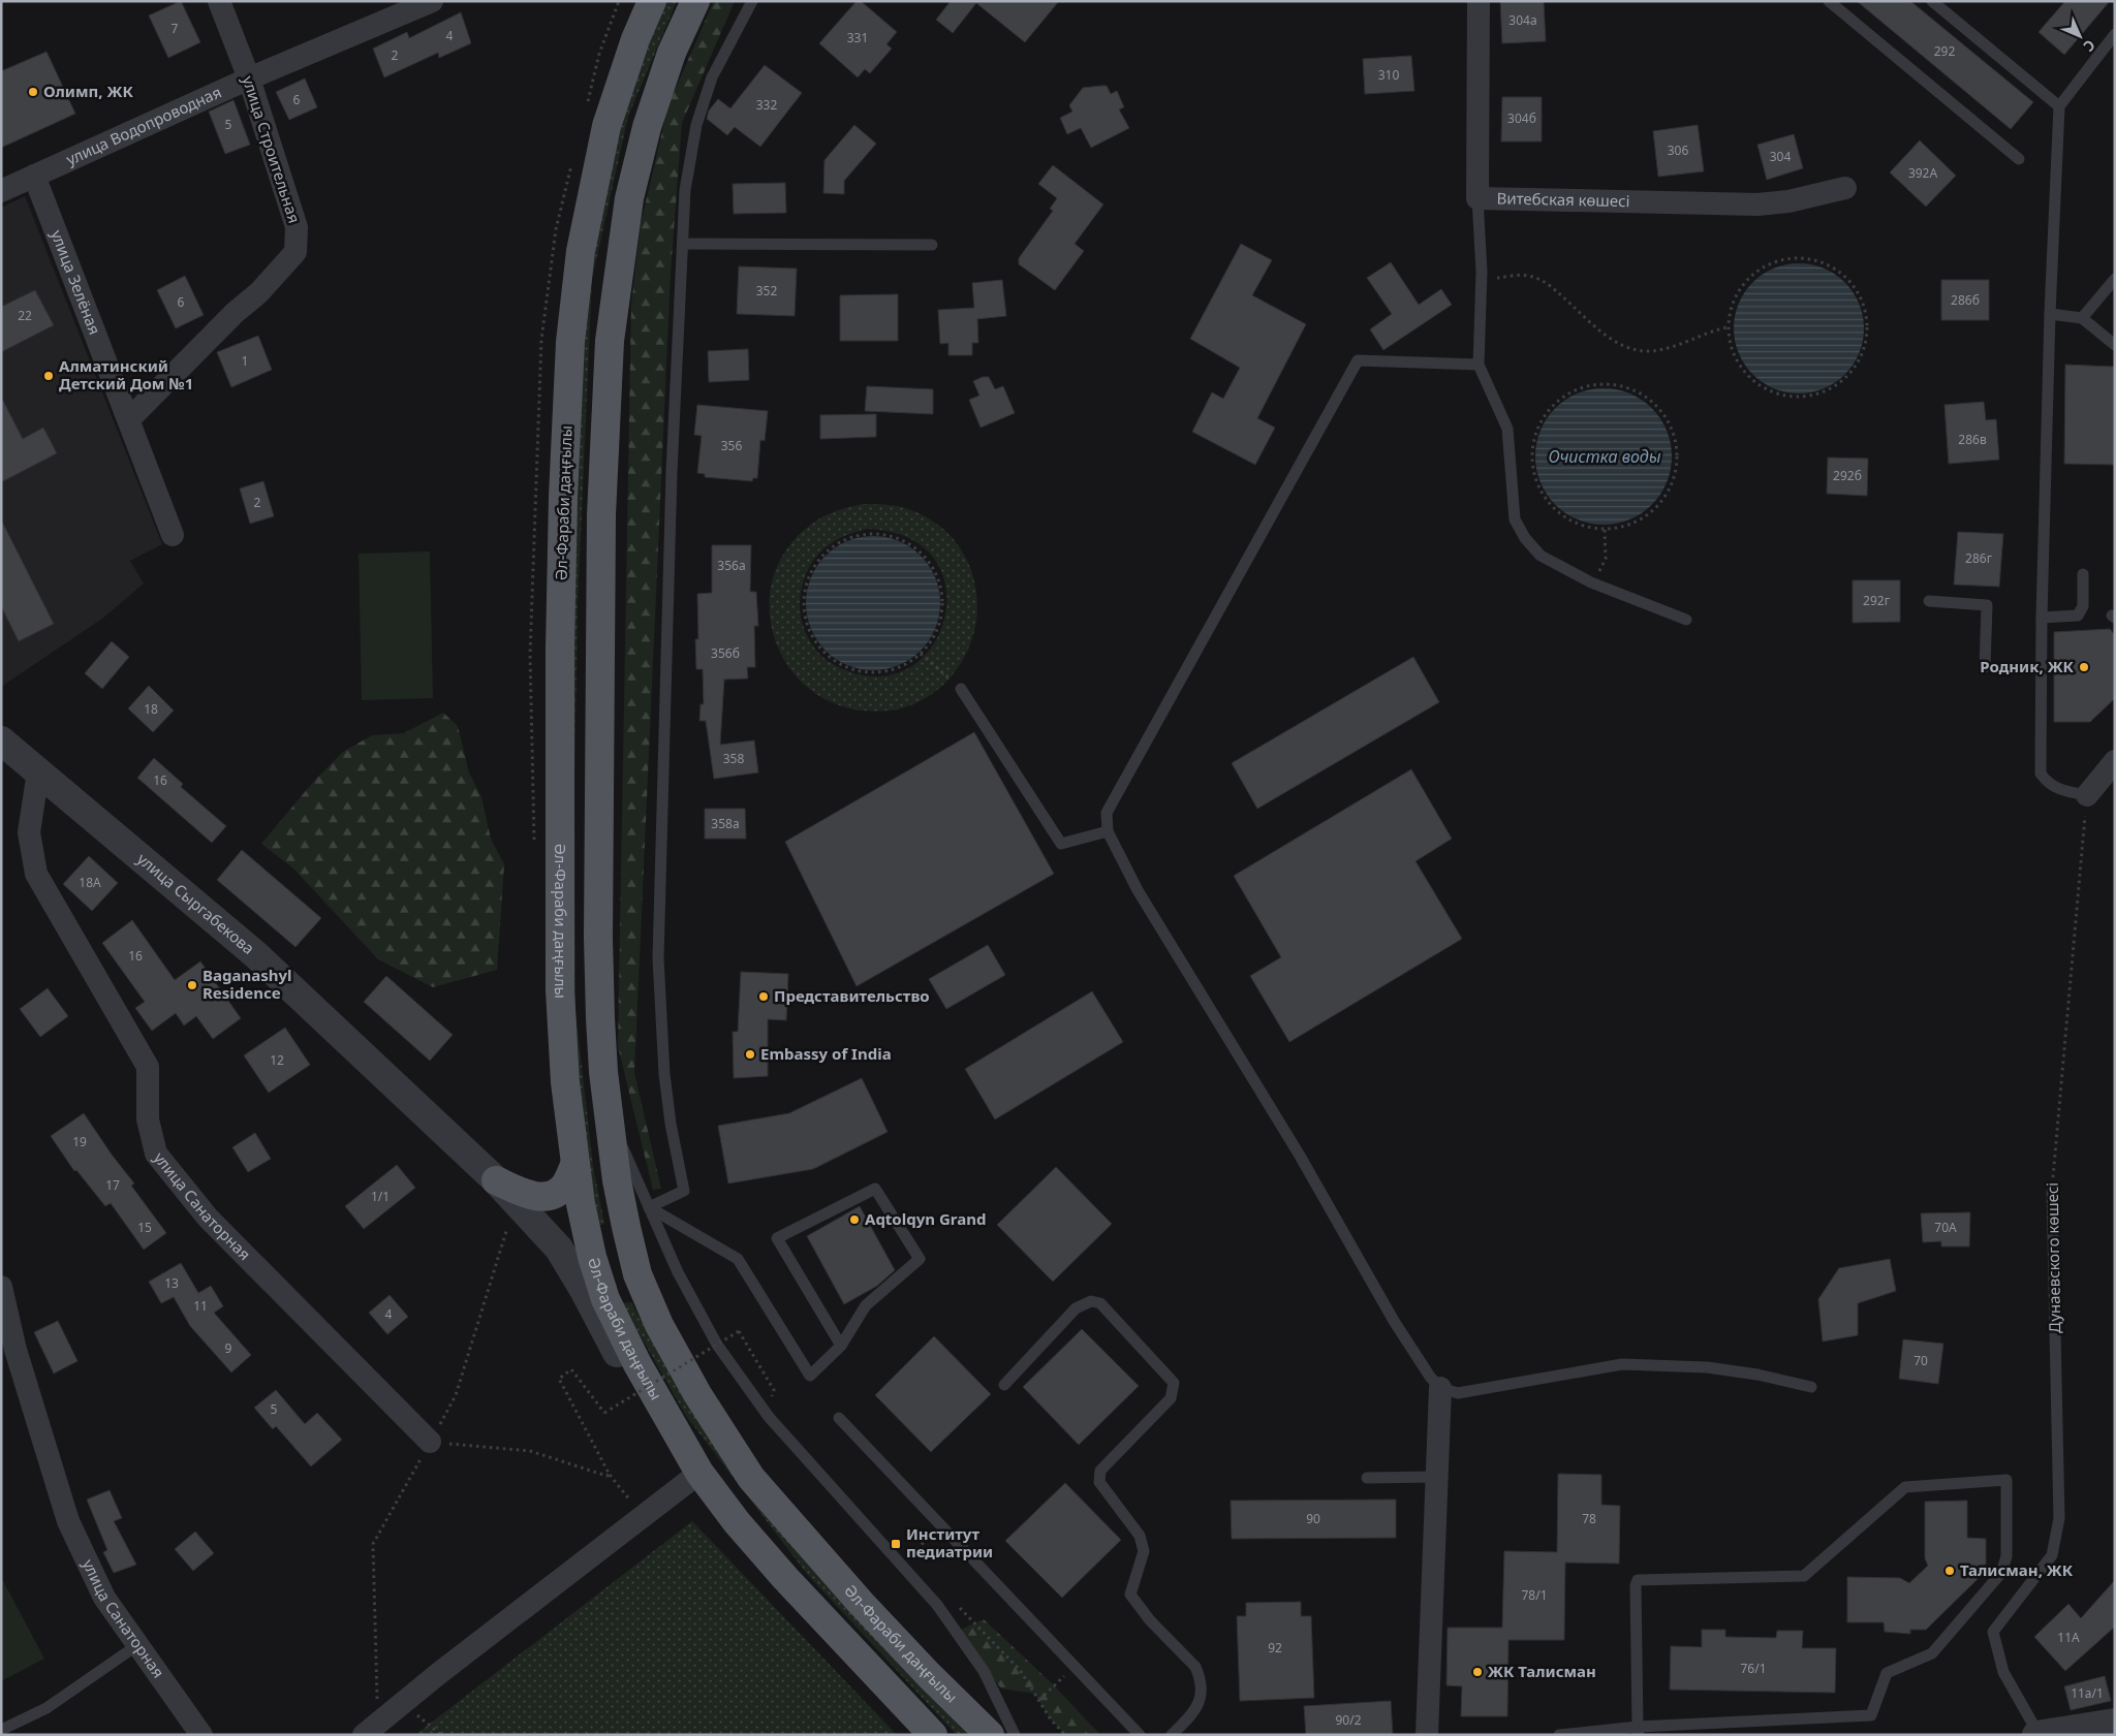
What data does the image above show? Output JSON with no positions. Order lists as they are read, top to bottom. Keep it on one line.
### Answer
{"streets":{"main road":["Әл-Фараби даңғылы"],"street":["улица Водопроводная","улица Строительная","Витебская көшесі","улица Зелёная","улица Сыргабекова","улица Санаторная"],"lane":["Дунаевского көшесі"]},"crossings":[["улица Водопроводная","улица Строительная"],["улица Водопроводная","улица Зелёная"],["улица Строительная","улица Зелёная"],["Әл-Фараби даңғылы","улица Сыргабекова"],["улица Сыргабекова","улица Санаторная"]],"water":["Очистка воды"],"places":{"other":["Олимп, ЖК","Алматинский Детский Дом №1","Родник, ЖК","Baganashyl Residence","Представительство","Embassy of India","Aqtolqyn Grand","Талисман, ЖК","ЖК Талисман"],"transit":["Институт педиатрии"]},"house_numbers":["304а","7","4","331","292","2","310","6","332","304б","5","306","304","392А","352","286б","6","22","1","286в","356","292б","2","286г","356а","292г","356б","18","358","16","358а","18А","16","12","19","17","1/1","15","70А","13","11","4","9","70","5","90","78","78/1","11А","92","76/1","11а/1","90/2"],"north":"bottom right"}
